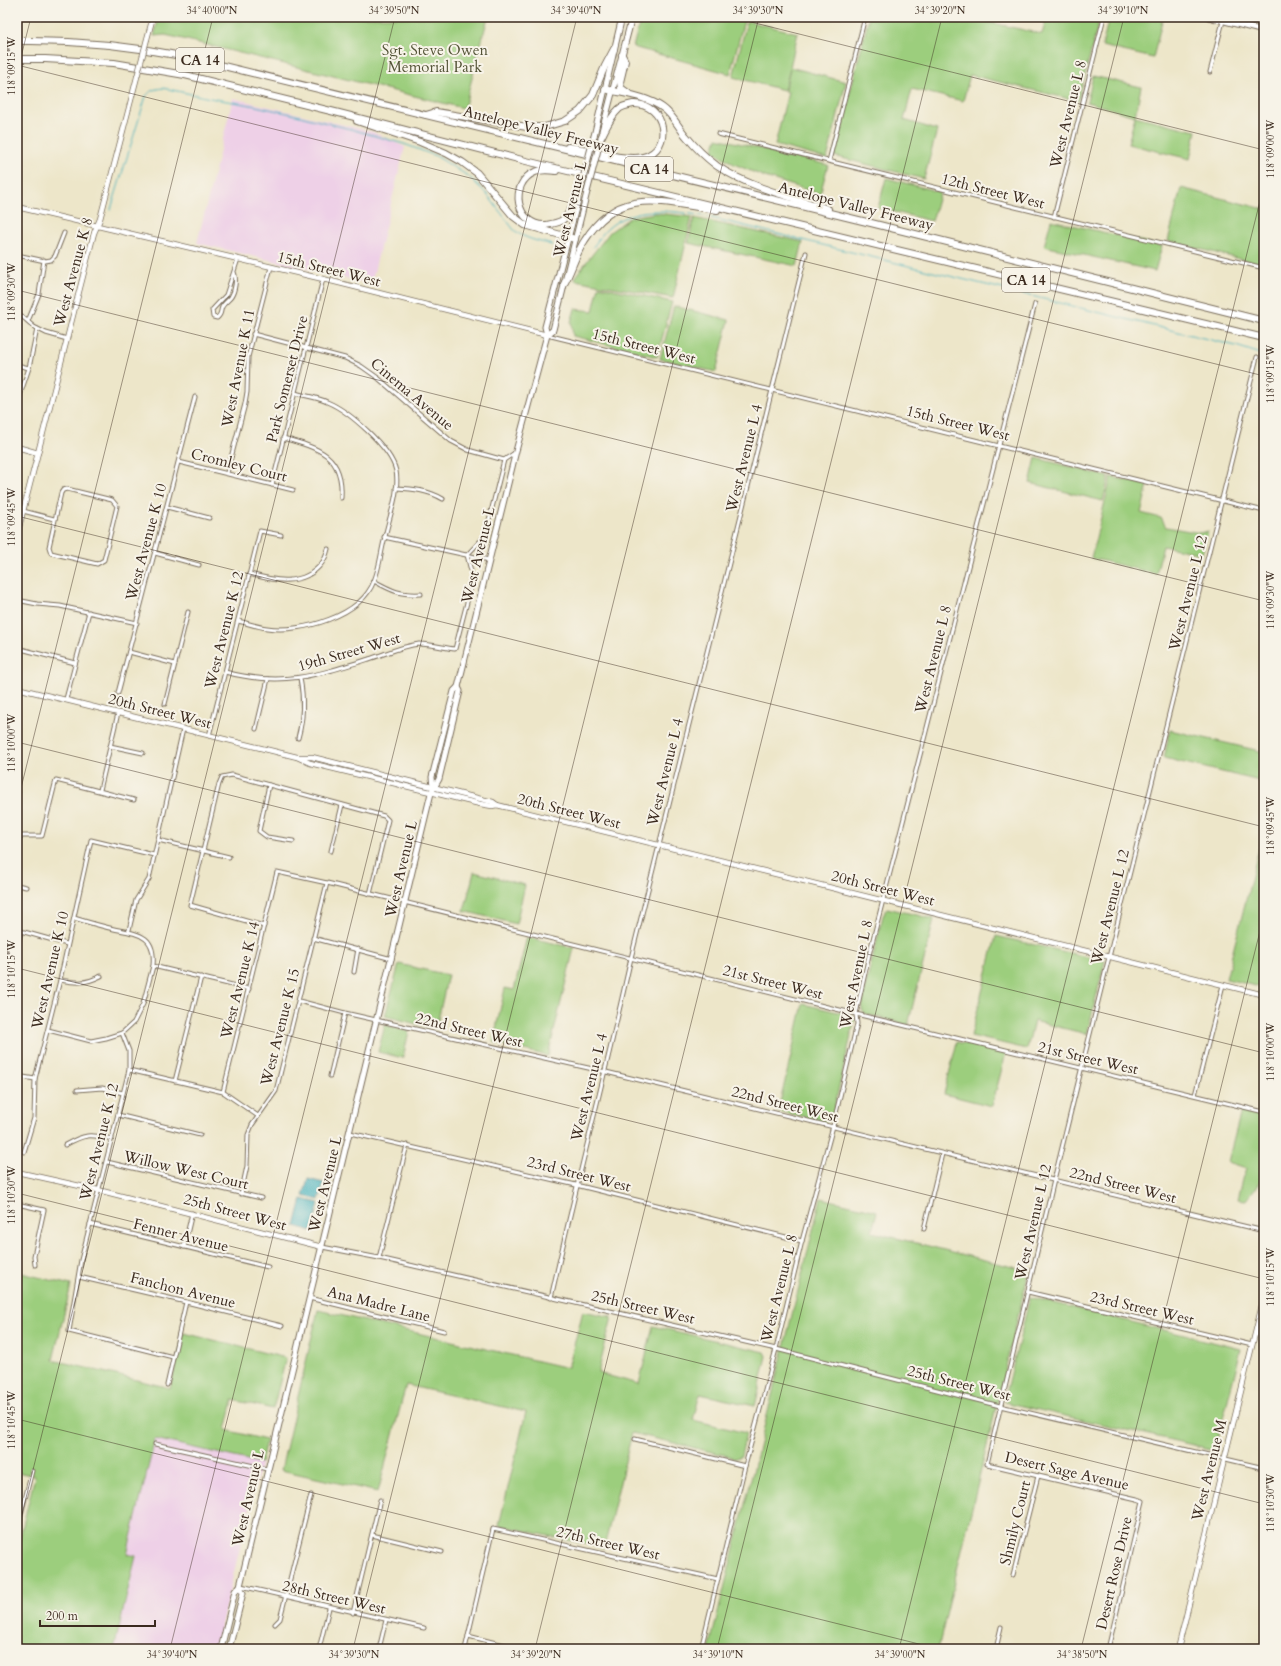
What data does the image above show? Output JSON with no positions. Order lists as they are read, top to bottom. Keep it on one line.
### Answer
{"streets":{"highway":["CA 14","Antelope Valley Freeway"],"main road":["West Avenue L","15th Street West","West Avenue K 8","20th Street West","25th Street West","West Avenue M"],"street":["West Avenue L 8","12th Street West","West Avenue K 11","Park Somerset Drive","Cinema Avenue","West Avenue L 4","Cromley Court","West Avenue K 10","West Avenue L 12","West Avenue K 12","19th Street West","West Avenue K 14","21st Street West","West Avenue K 15","22nd Street West","Willow West Court","23rd Street West","Fenner Avenue","Fanchon Avenue","Ana Madre Lane","Desert Sage Avenue","Shmily Court","27th Street West","Desert Rose Drive","28th Street West"]},"crossings":[["West Avenue L 8","12th Street West"],["West Avenue L 8","15th Street West"],["West Avenue L 8","20th Street West"],["West Avenue L 8","21st Street West"],["West Avenue L 8","22nd Street West"],["West Avenue L 8","23rd Street West"],["West Avenue L 8","25th Street West"],["West Avenue L 8","27th Street West"],["West Avenue L","15th Street West"],["West Avenue L","Cinema Avenue"],["West Avenue L","19th Street West"],["West Avenue L","20th Street West"],["West Avenue L","21st Street West"],["West Avenue L","22nd Street West"],["West Avenue L","23rd Street West"],["West Avenue L","25th Street West"],["West Avenue L","Ana Madre Lane"],["West Avenue L","28th Street West"],["15th Street West","West Avenue K 8"],["15th Street West","West Avenue K 11"],["15th Street West","Park Somerset Drive"],["15th Street West","West Avenue L 4"],["15th Street West","West Avenue L 12"],["West Avenue K 11","Cinema Avenue"],["West Avenue K 11","Cromley Court"],["Park Somerset Drive","Cinema Avenue"],["Park Somerset Drive","Cromley Court"],["West Avenue L 4","20th Street West"],["West Avenue L 4","21st Street West"],["West Avenue L 4","22nd Street West"],["West Avenue L 4","23rd Street West"],["West Avenue L 4","25th Street West"],["Cromley Court","West Avenue K 10"],["West Avenue L 12","20th Street West"],["West Avenue L 12","21st Street West"],["West Avenue L 12","22nd Street West"],["West Avenue L 12","23rd Street West"],["West Avenue L 12","25th Street West"],["West Avenue L 12","Desert Sage Avenue"],["West Avenue K 12","19th Street West"],["West Avenue K 12","20th Street West"],["West Avenue K 12","Willow West Court"],["West Avenue K 12","25th Street West"],["West Avenue K 12","Fenner Avenue"],["West Avenue K 12","Fanchon Avenue"],["West Avenue K 14","21st Street West"],["21st Street West","West Avenue K 15"],["West Avenue K 15","22nd Street West"],["West Avenue K 15","Willow West Court"],["23rd Street West","West Avenue M"],["25th Street West","West Avenue M"],["Desert Sage Avenue","Shmily Court"],["Desert Sage Avenue","Desert Rose Drive"]],"parks":["Sgt. Steve Owen Memorial Park"],"scale_bar":"200 m","coordinates":["34°40'00\"N","34°39'50\"N","34°39'40\"N","34°39'30\"N","34°39'20\"N","34°39'10\"N","118°09'15\"W","118°09'00\"W","118°09'30\"W","118°09'45\"W","118°10'00\"W","118°10'15\"W","118°10'30\"W","118°10'45\"W","34°39'00\"N","34°38'50\"N"]}
